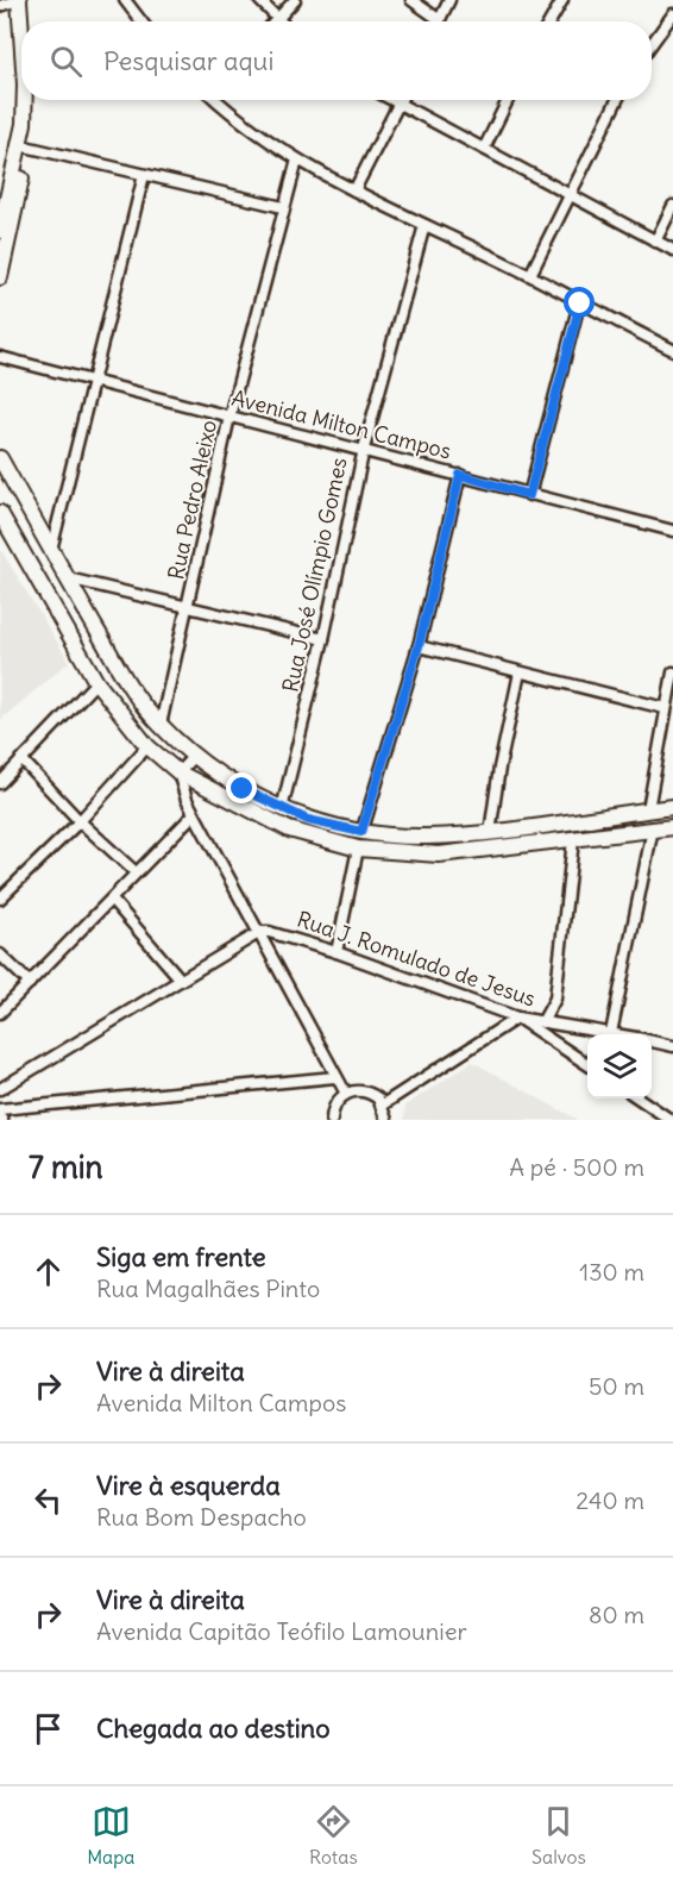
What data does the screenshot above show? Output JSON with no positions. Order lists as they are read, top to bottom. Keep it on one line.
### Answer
{"streets":{"street":["Avenida Milton Campos","Rua Pedro Aleixo","Rua José Olímpio Gomes","Rua J. Romulado de Jesus"]},"crossings":[["Avenida Milton Campos","Rua Pedro Aleixo"],["Avenida Milton Campos","Rua José Olímpio Gomes"]],"page":{"search":"Pesquisar aqui","heading":["7 min","A pé · 500 m"],"list":[["Siga em frente","Rua Magalhães Pinto","130 m"],["Vire à direita","Avenida Milton Campos","50 m"],["Vire à esquerda","Rua Bom Despacho","240 m"],["Vire à direita","Avenida Capitão Teófilo Lamounier","80 m"],"Chegada ao destino"],"nav":["Mapa","Rotas","Salvos"]}}
